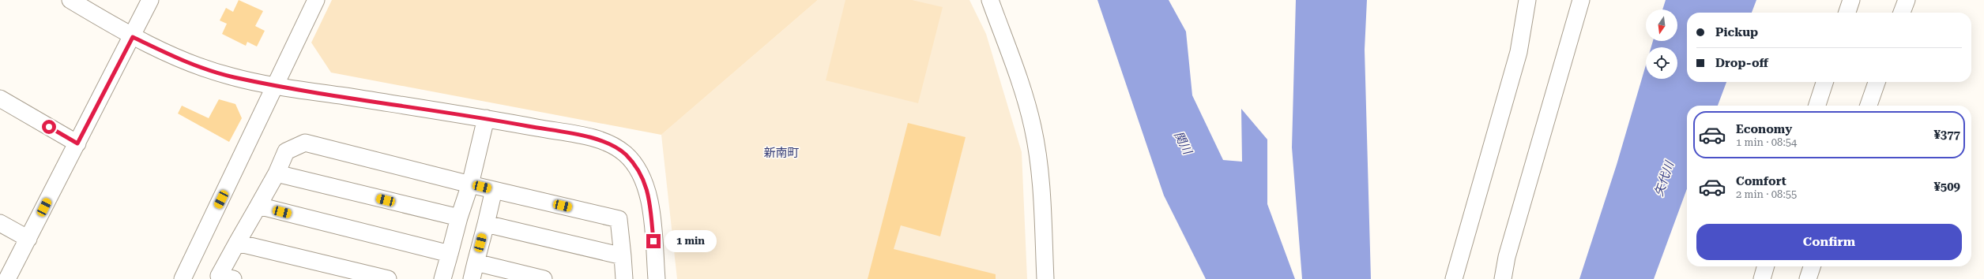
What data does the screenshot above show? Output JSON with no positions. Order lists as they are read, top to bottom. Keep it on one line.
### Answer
{"districts":["新南町"],"water":["関川","矢代川"],"north":"bottom","page":{"banner":["Pickup","Drop-off"],"list":[{"name":"Economy","note":"1 min · 08:54","value":"¥377"},{"name":"Comfort","note":"2 min · 08:55","value":"¥509"}],"buttons":"Confirm","bubble":"1 min"}}
